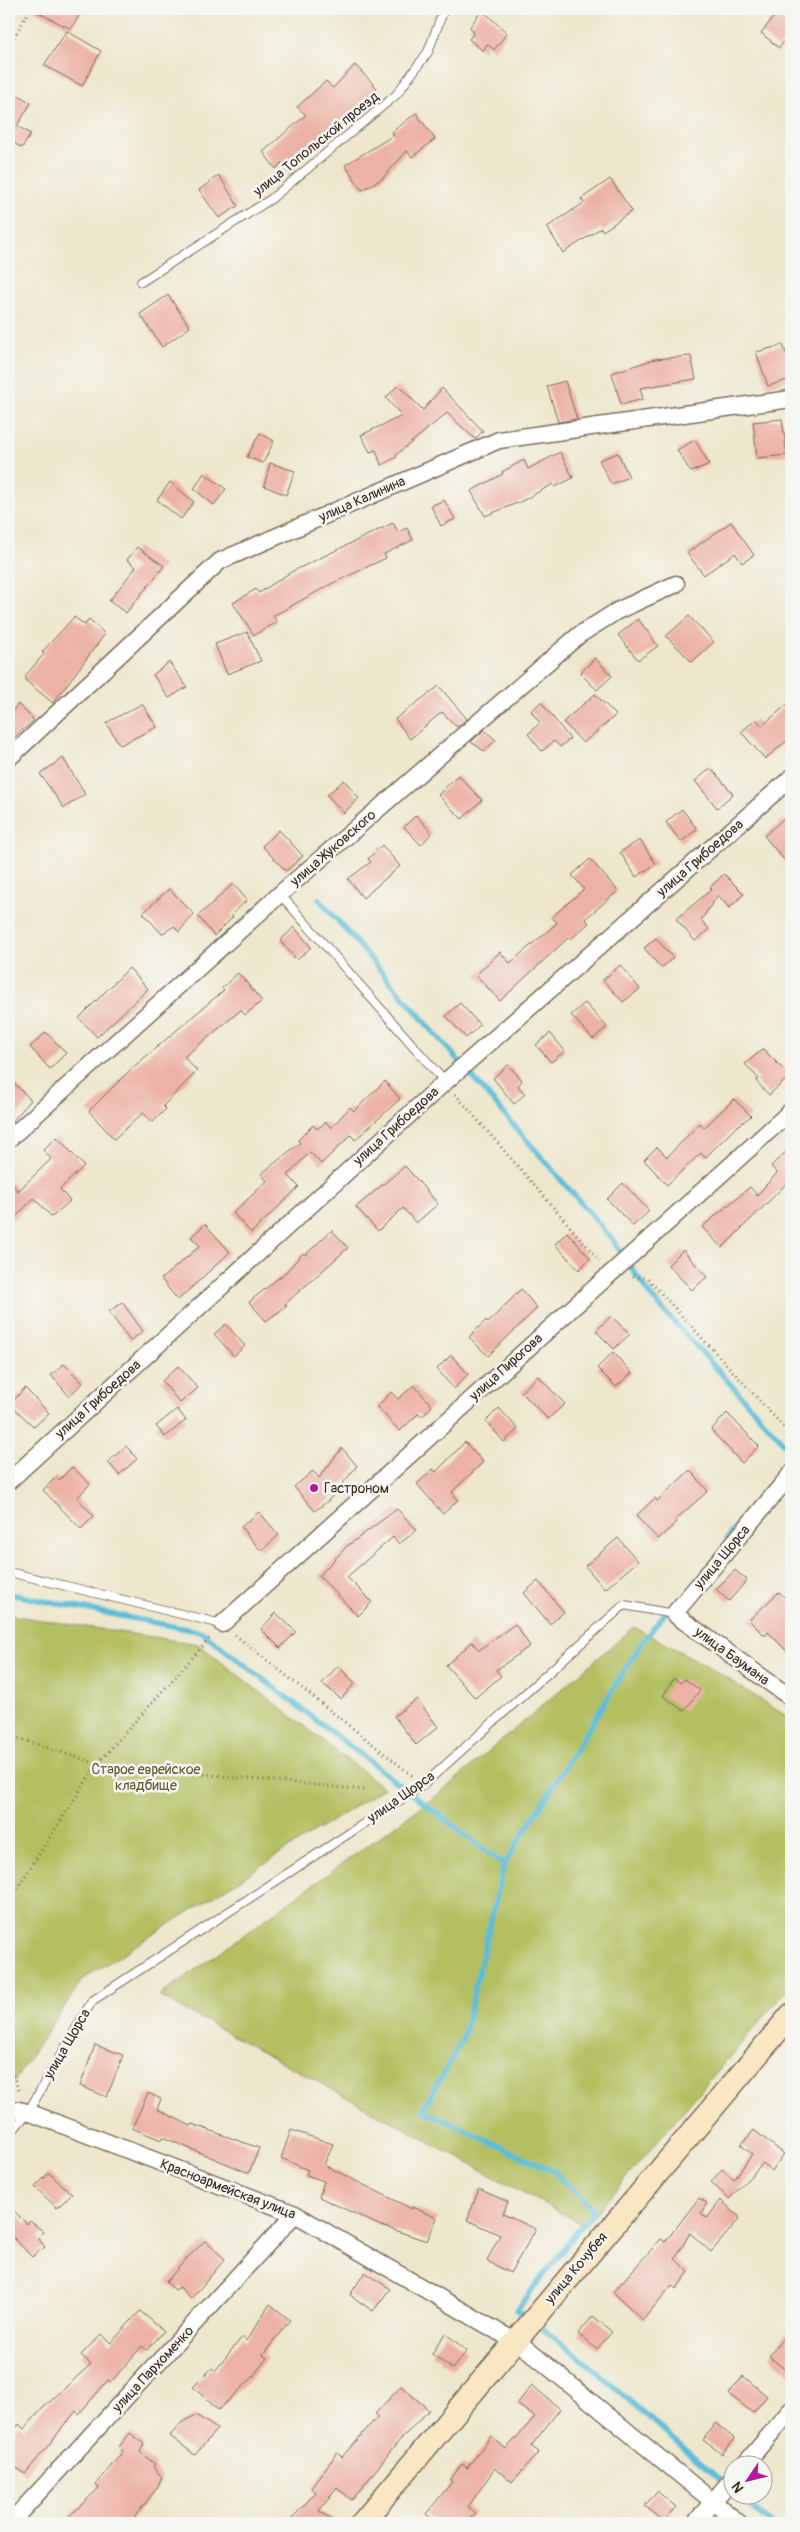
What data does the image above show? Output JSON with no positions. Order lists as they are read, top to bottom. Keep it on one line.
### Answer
{"streets":{"main road":["улица Кочубея"],"street":["улица Калинина","улица Жуковского","улица Грибоедова","улица Пирогова","улица Щорса","улица Баумана","Красноармейская улица","улица Пархоменко"],"lane":["улица Топольской проезд"]},"crossings":[["улица Щорса","улица Баумана"],["улица Щорса","Красноармейская улица"],["Красноармейская улица","улица Кочубея"],["Красноармейская улица","улица Пархоменко"]],"parks":["Старое еврейское кладбище"],"places":["Гастроном"],"north":"bottom left"}
